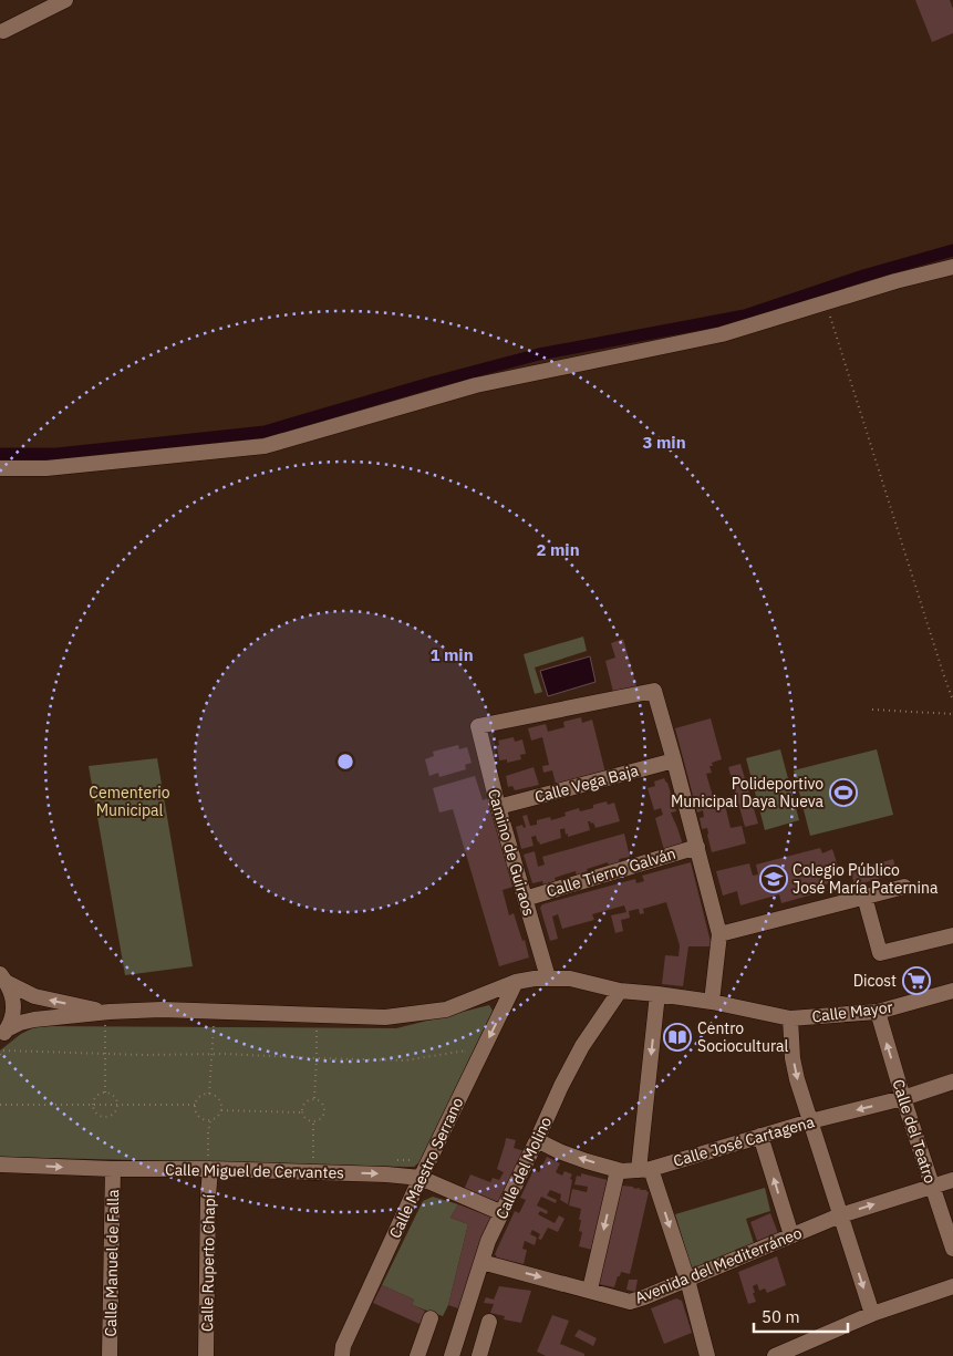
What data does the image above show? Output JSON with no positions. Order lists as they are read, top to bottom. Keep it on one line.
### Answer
{"streets":{"street":["Calle Vega Baja","Camino de Guiraos","Calle Tierno Galván","Calle Mayor","Calle del Teatro","Calle José Cartagena","Calle Maestro Serrano","Calle del Molino","Calle Miguel de Cervantes","Calle Manuel de Falla","Calle Ruperto Chapí","Avenida del Mediterráneo"]},"crossings":[["Calle Vega Baja","Camino de Guiraos"],["Camino de Guiraos","Calle Tierno Galván"],["Camino de Guiraos","Calle Mayor"],["Calle Mayor","Calle del Teatro"],["Calle Mayor","Calle Maestro Serrano"],["Calle Mayor","Calle del Molino"],["Calle del Teatro","Calle José Cartagena"],["Calle del Teatro","Avenida del Mediterráneo"],["Calle José Cartagena","Calle del Molino"],["Calle Maestro Serrano","Calle Miguel de Cervantes"],["Calle del Molino","Calle Miguel de Cervantes"],["Calle del Molino","Avenida del Mediterráneo"],["Calle Miguel de Cervantes","Calle Manuel de Falla"],["Calle Miguel de Cervantes","Calle Ruperto Chapí"]],"one_way":["Calle José Cartagena","Calle Maestro Serrano","Calle Miguel de Cervantes"],"parks":["Cementerio Municipal"],"places":{"sports":["Polideportivo Municipal Daya Nueva"],"school or university":["Colegio Público José María Paternina"],"supermarket":["Dicost"],"library":["Centro Sociocultural"]},"scale_bar":"50 m","rings":["3 min","2 min","1 min"]}
